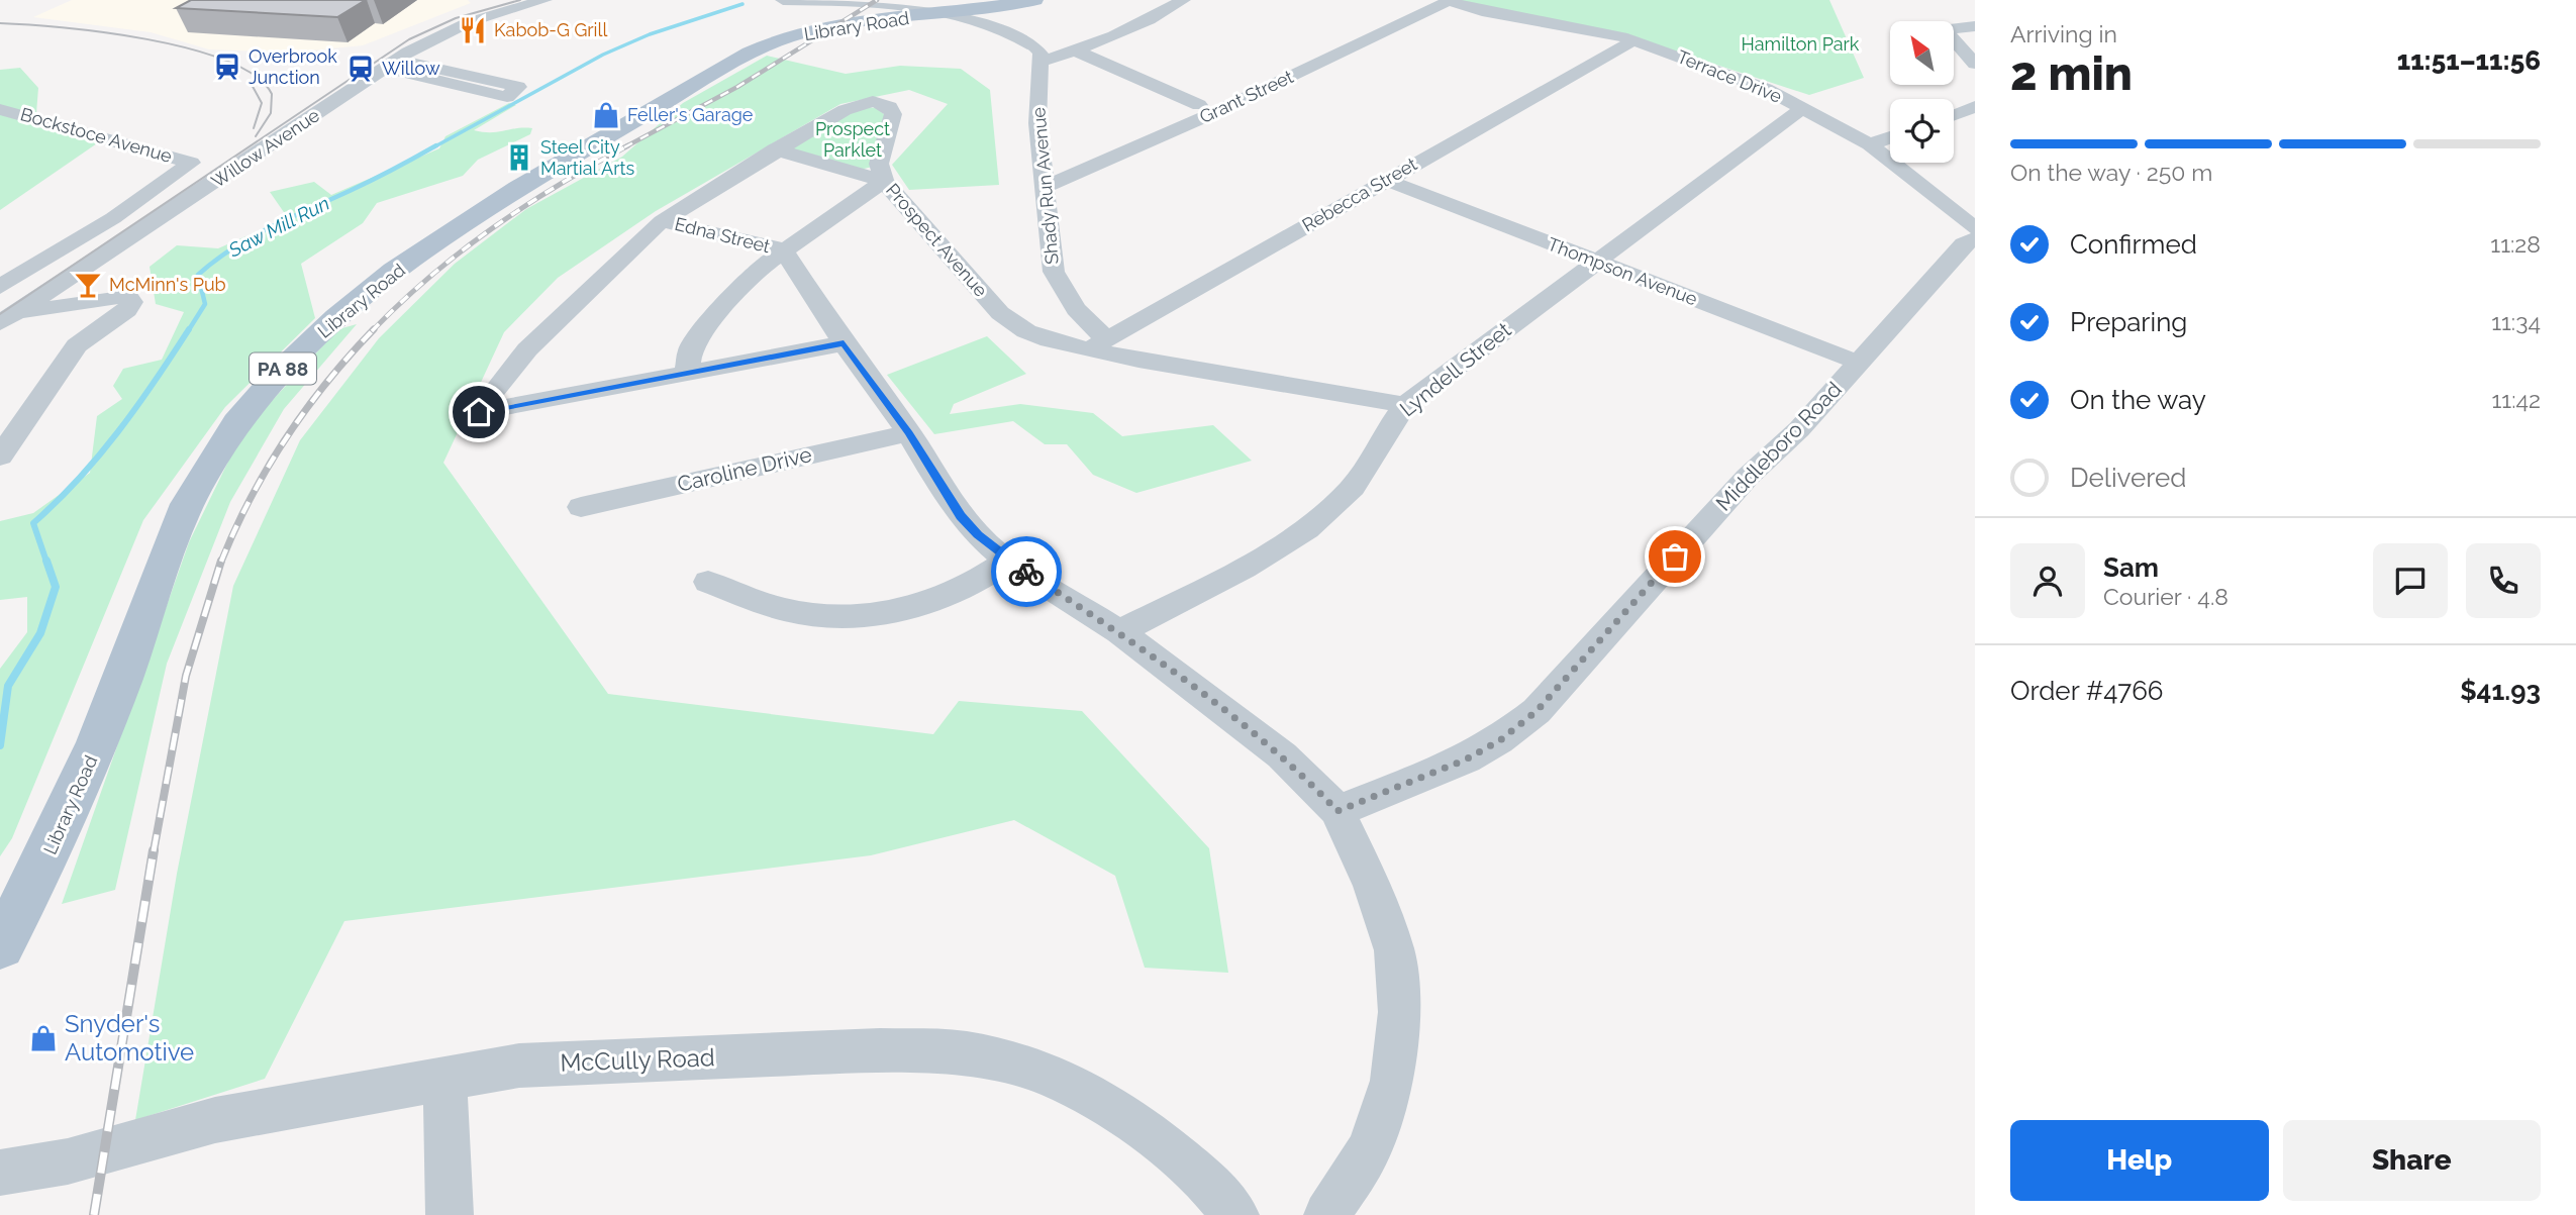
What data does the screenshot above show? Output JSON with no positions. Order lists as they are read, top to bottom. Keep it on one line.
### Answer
{"streets":{"main road":["Library Road","PA 88"],"street":["Terrace Drive","Grant Street","Bockstoce Avenue","Willow Avenue","Shady Run Avenue","Rebecca Street","Edna Street","Prospect Avenue","Thompson Avenue","Lyndell Street","Middleboro Road","Caroline Drive","McCully Road"]},"crossings":[["Terrace Drive","Grant Street"],["Terrace Drive","Rebecca Street"],["Terrace Drive","Lyndell Street"],["Grant Street","Shady Run Avenue"],["Bockstoce Avenue","Willow Avenue"],["Shady Run Avenue","Rebecca Street"],["Shady Run Avenue","Prospect Avenue"],["Rebecca Street","Prospect Avenue"],["Rebecca Street","Thompson Avenue"],["Edna Street","Prospect Avenue"],["Prospect Avenue","Lyndell Street"],["Thompson Avenue","Lyndell Street"],["Thompson Avenue","Middleboro Road"]],"water":["Saw Mill Run"],"parks":["Hamilton Park","Prospect Parklet"],"places":{"restaurant":["Kabob-G Grill"],"station":["Overbrook Junction","Willow"],"shop":["Feller's Garage","Snyder's Automotive"],"building":["Steel City Martial Arts"],"bar":["McMinn's Pub"]},"north":"top left","page":{"heading":["2 min","Arriving in","11:51–11:56"],"panel":["Sam","Courier · 4.8","Order #4766","$41.93"],"bar":"On the way · 250 m","list":[["Confirmed","11:28"],["Preparing","11:34"],["On the way","11:42"],"Delivered"],"buttons":["Help","Share"]}}
